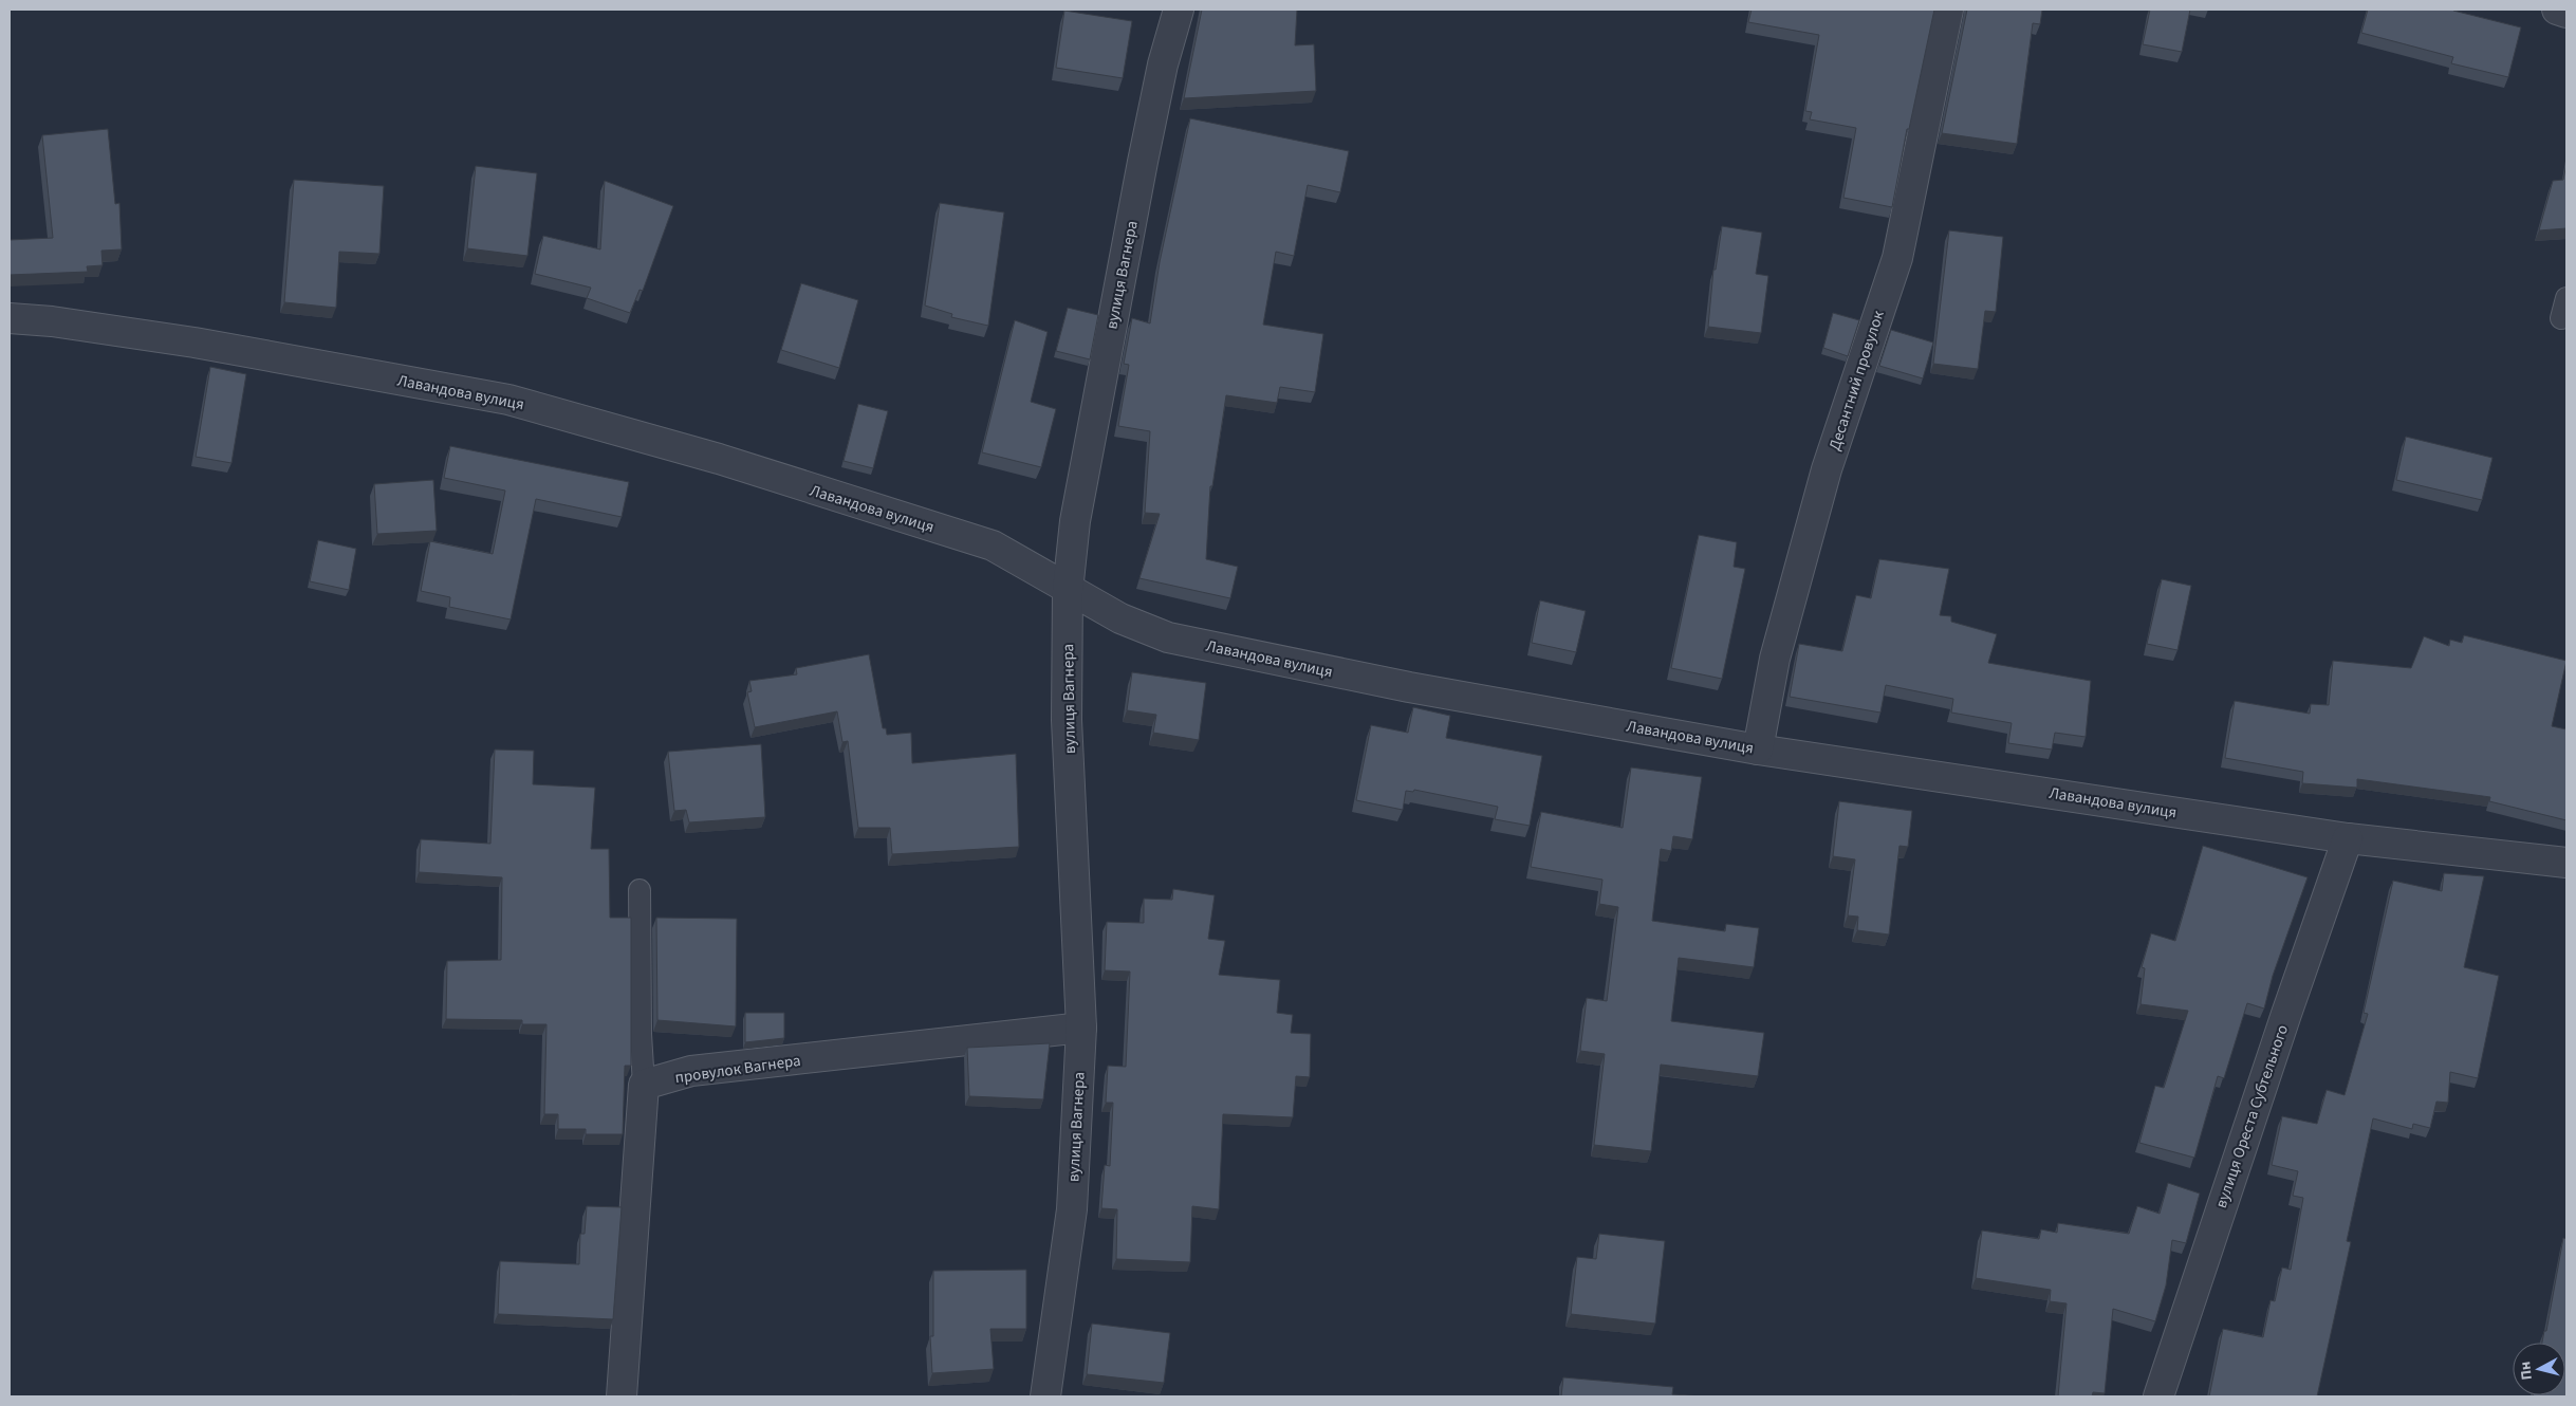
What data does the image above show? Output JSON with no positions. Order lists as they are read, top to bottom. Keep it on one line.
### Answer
{"streets":{"street":["вулиця Вагнера","Десантний провулок","Лавандова вулиця","провулок Вагнера","вулиця Ореста Субтельного"]},"crossings":[["вулиця Вагнера","Лавандова вулиця"],["вулиця Вагнера","провулок Вагнера"],["Десантний провулок","Лавандова вулиця"],["Лавандова вулиця","вулиця Ореста Субтельного"]],"north":"left"}
